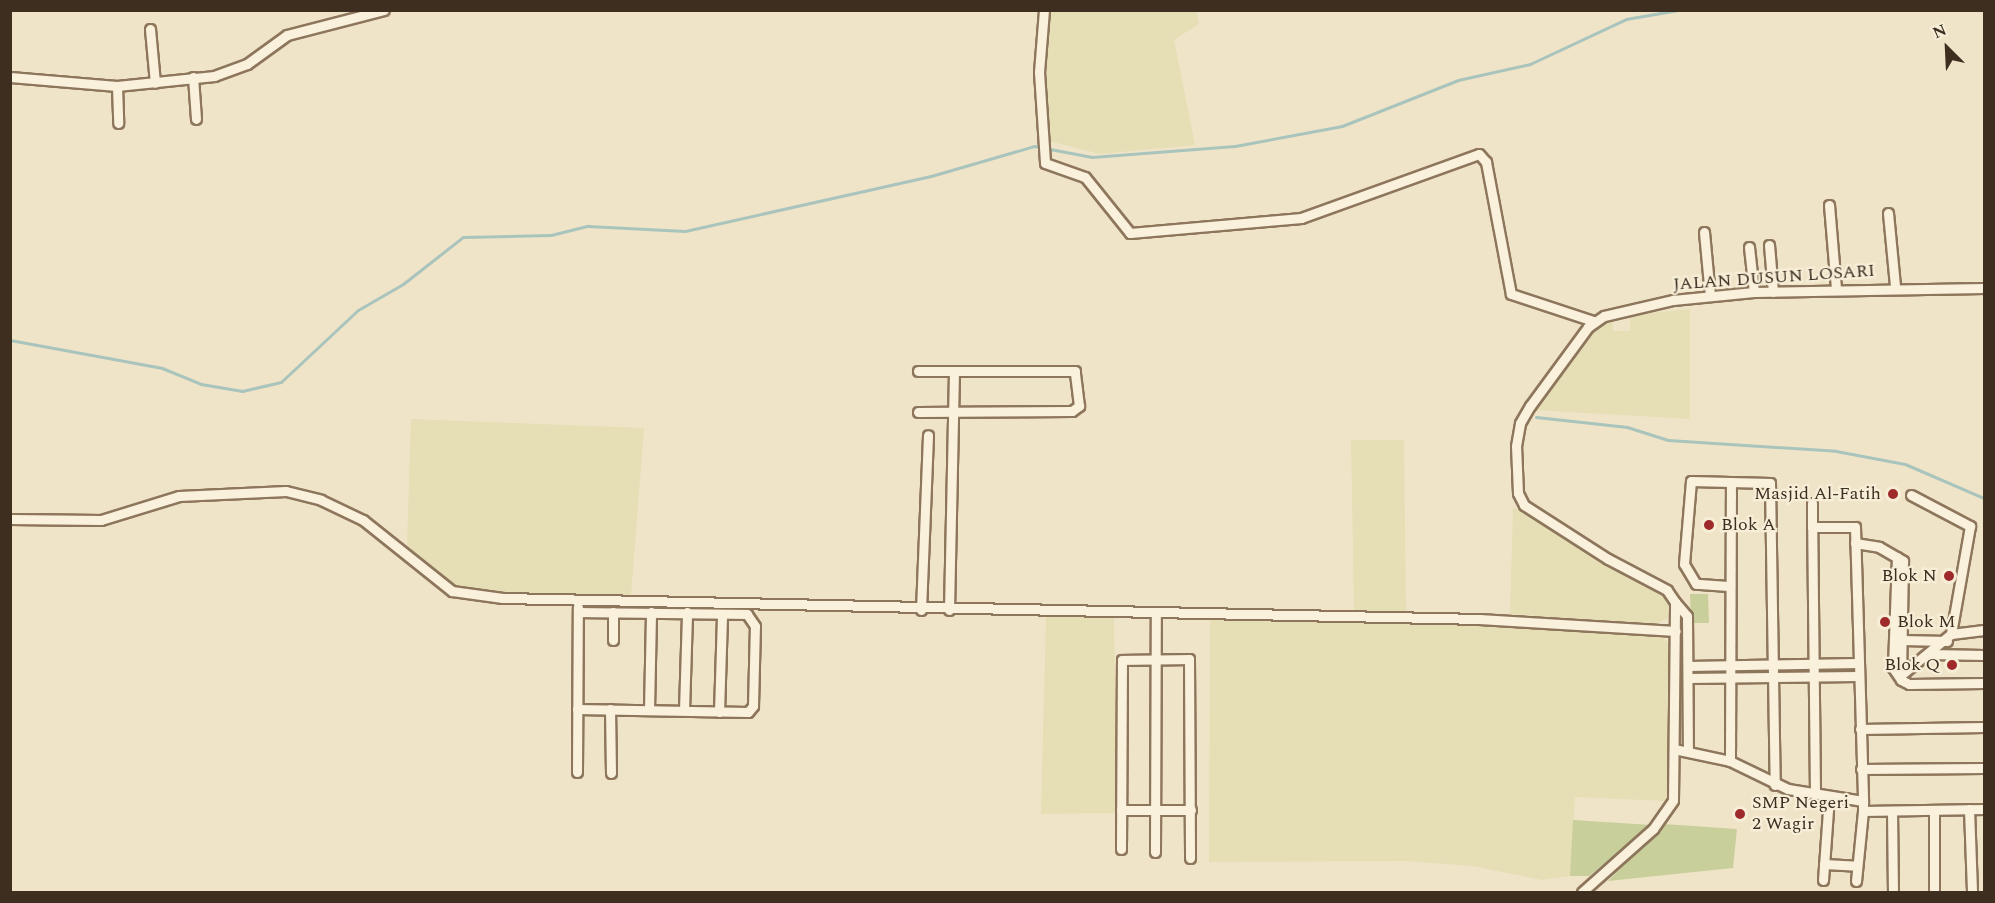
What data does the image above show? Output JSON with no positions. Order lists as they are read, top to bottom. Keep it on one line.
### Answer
{"streets":{"street":["JALAN DUSUN LOSARI"]},"places":["Masjid Al-Fatih","Blok A","Blok N","Blok M","Blok Q","SMP Negeri 2 Wagir"],"north":"top left"}
